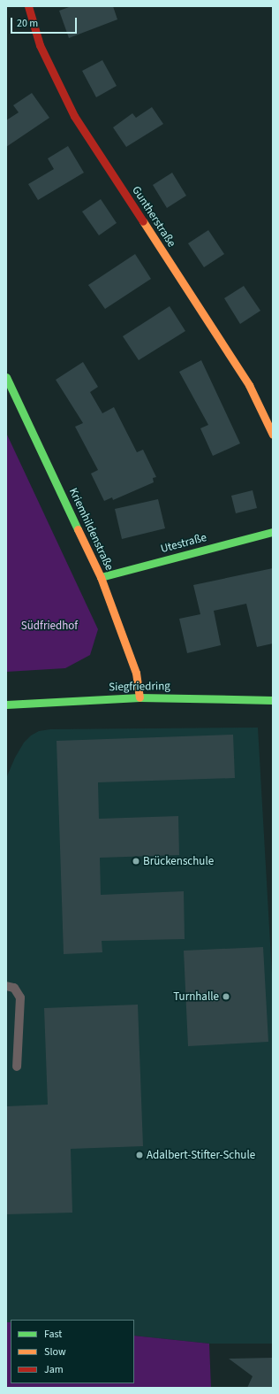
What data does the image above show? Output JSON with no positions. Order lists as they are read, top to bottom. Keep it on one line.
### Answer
{"streets":{"street":["Guntherstraße","Kriemhildenstraße","Utestraße","Siegfriedring"]},"crossings":[["Kriemhildenstraße","Utestraße"],["Kriemhildenstraße","Siegfriedring"]],"parks":["Südfriedhof"],"places":["Brückenschule","Turnhalle","Adalbert-Stifter-Schule"],"legend":["Fast","Slow","Jam"],"scale_bar":"20 m"}
